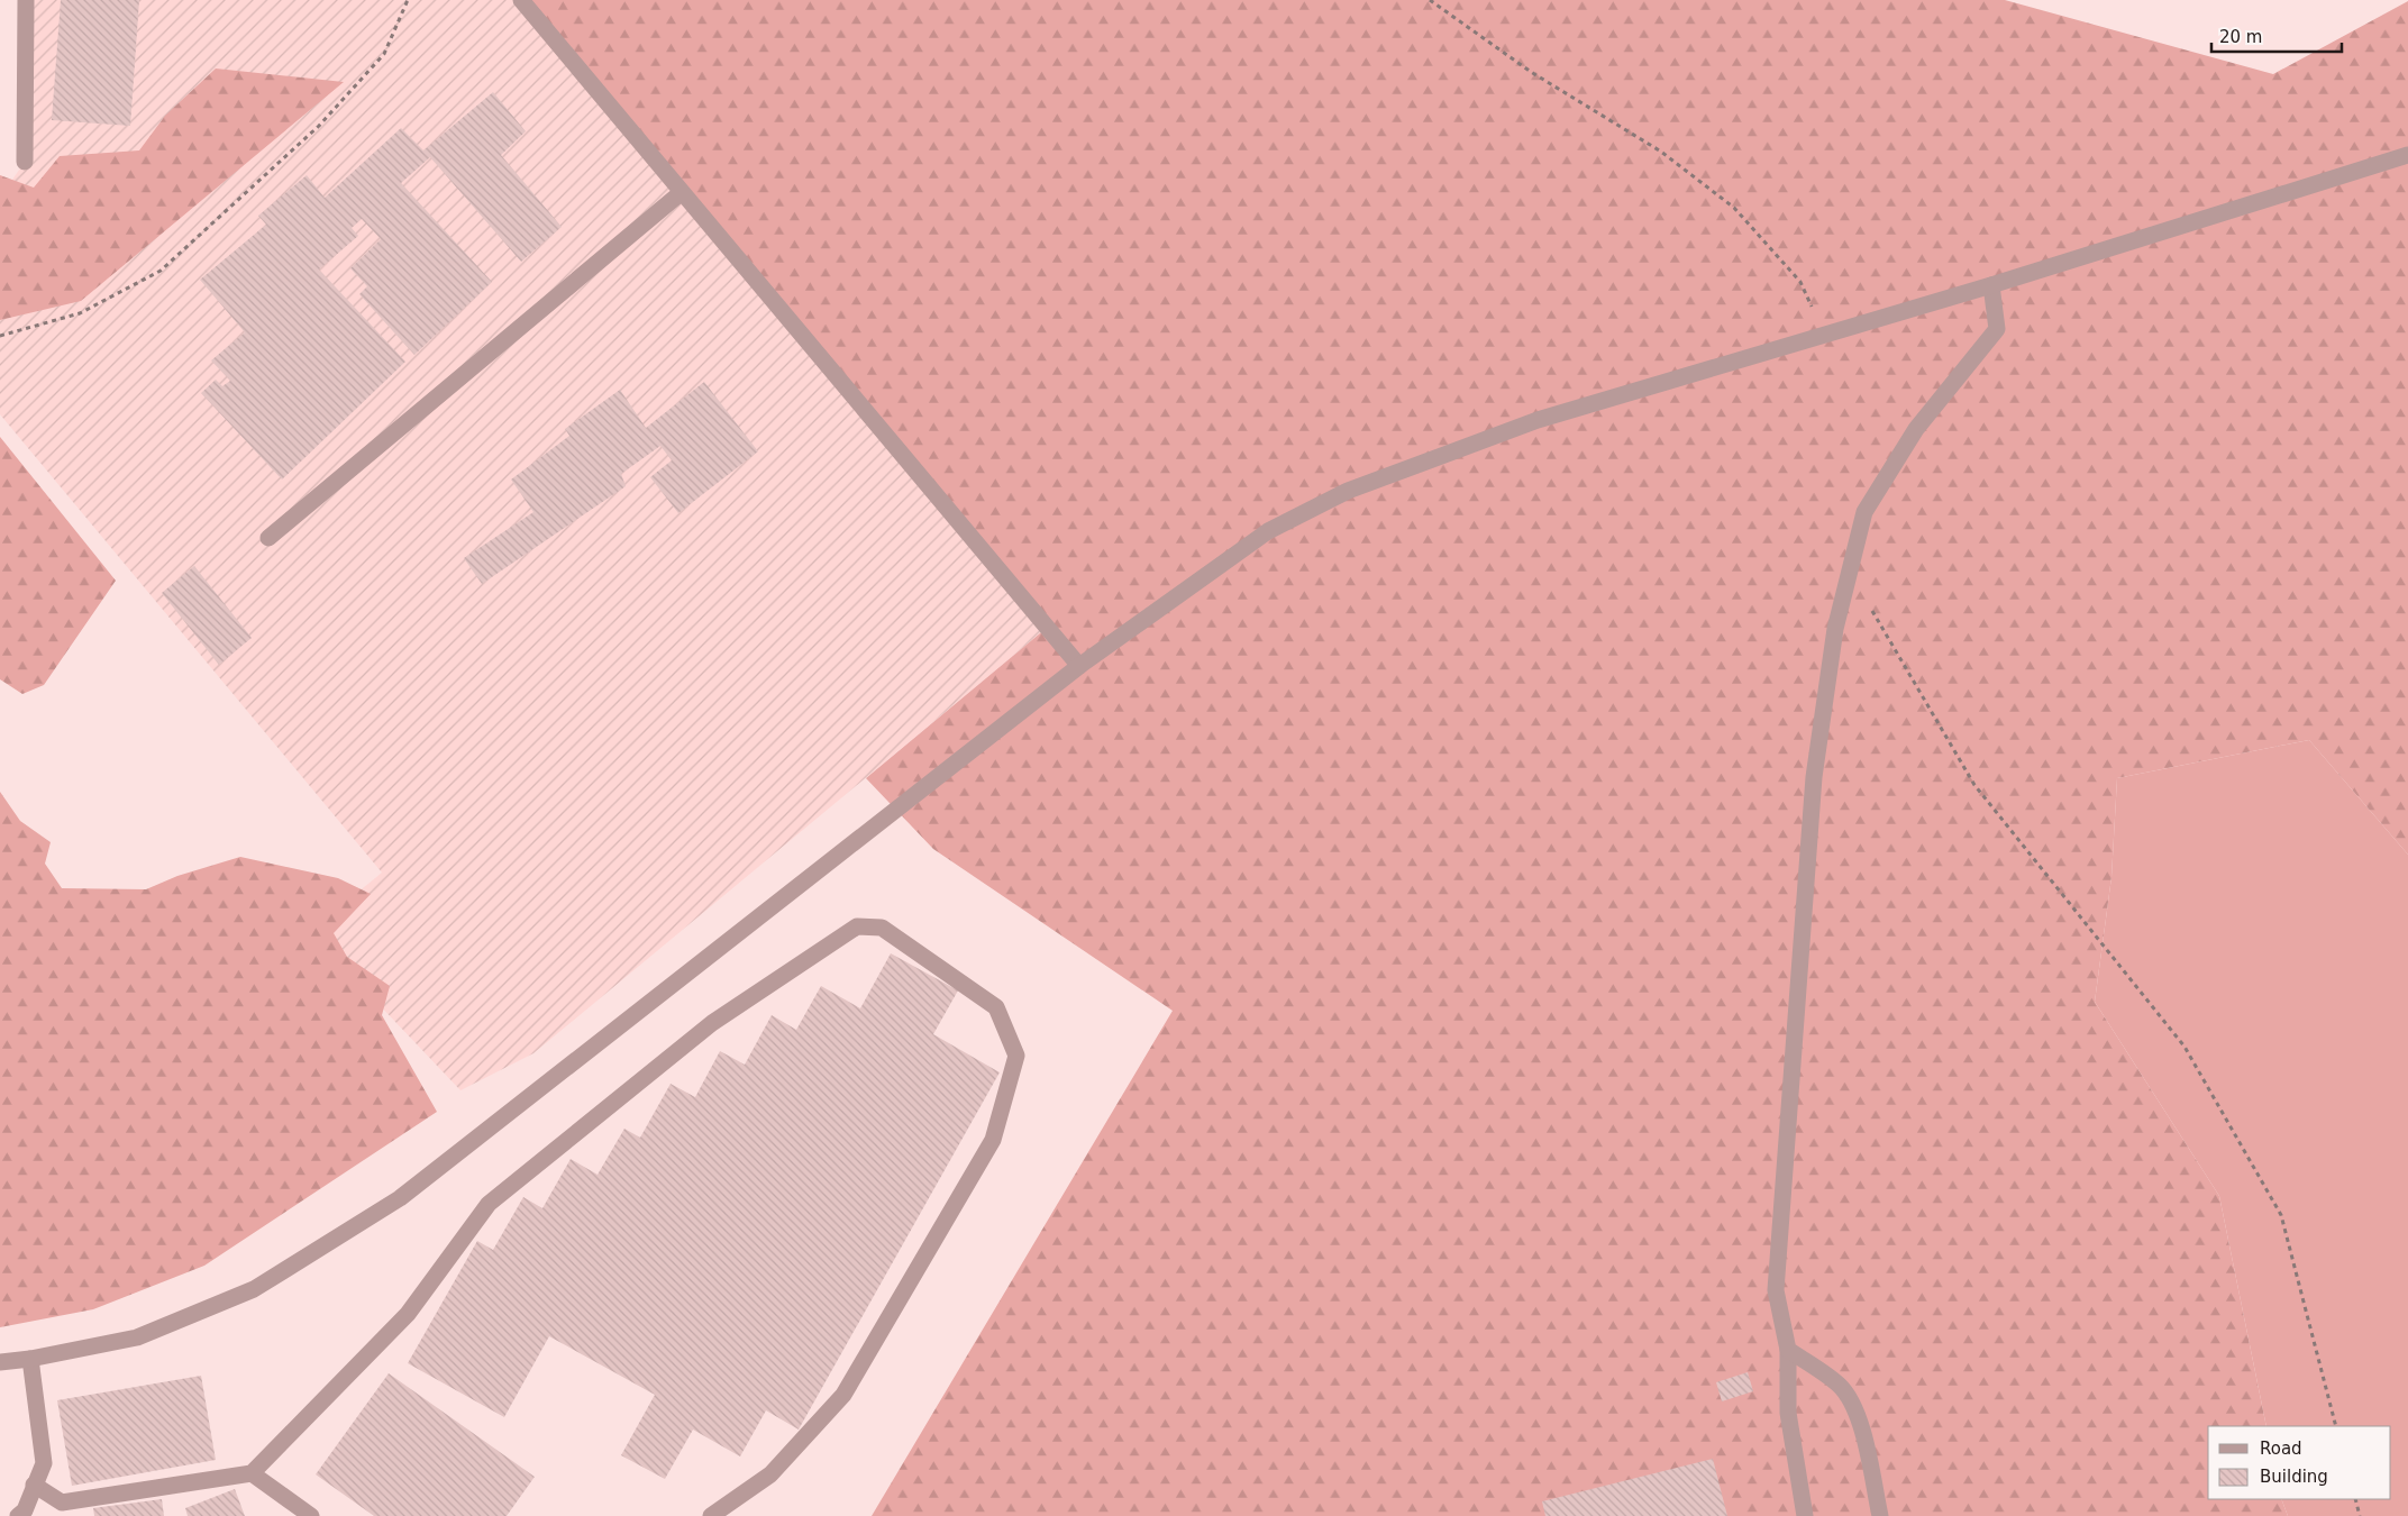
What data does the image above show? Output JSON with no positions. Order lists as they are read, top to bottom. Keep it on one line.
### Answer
{"legend":["Road","Building"],"scale_bar":"20 m"}
